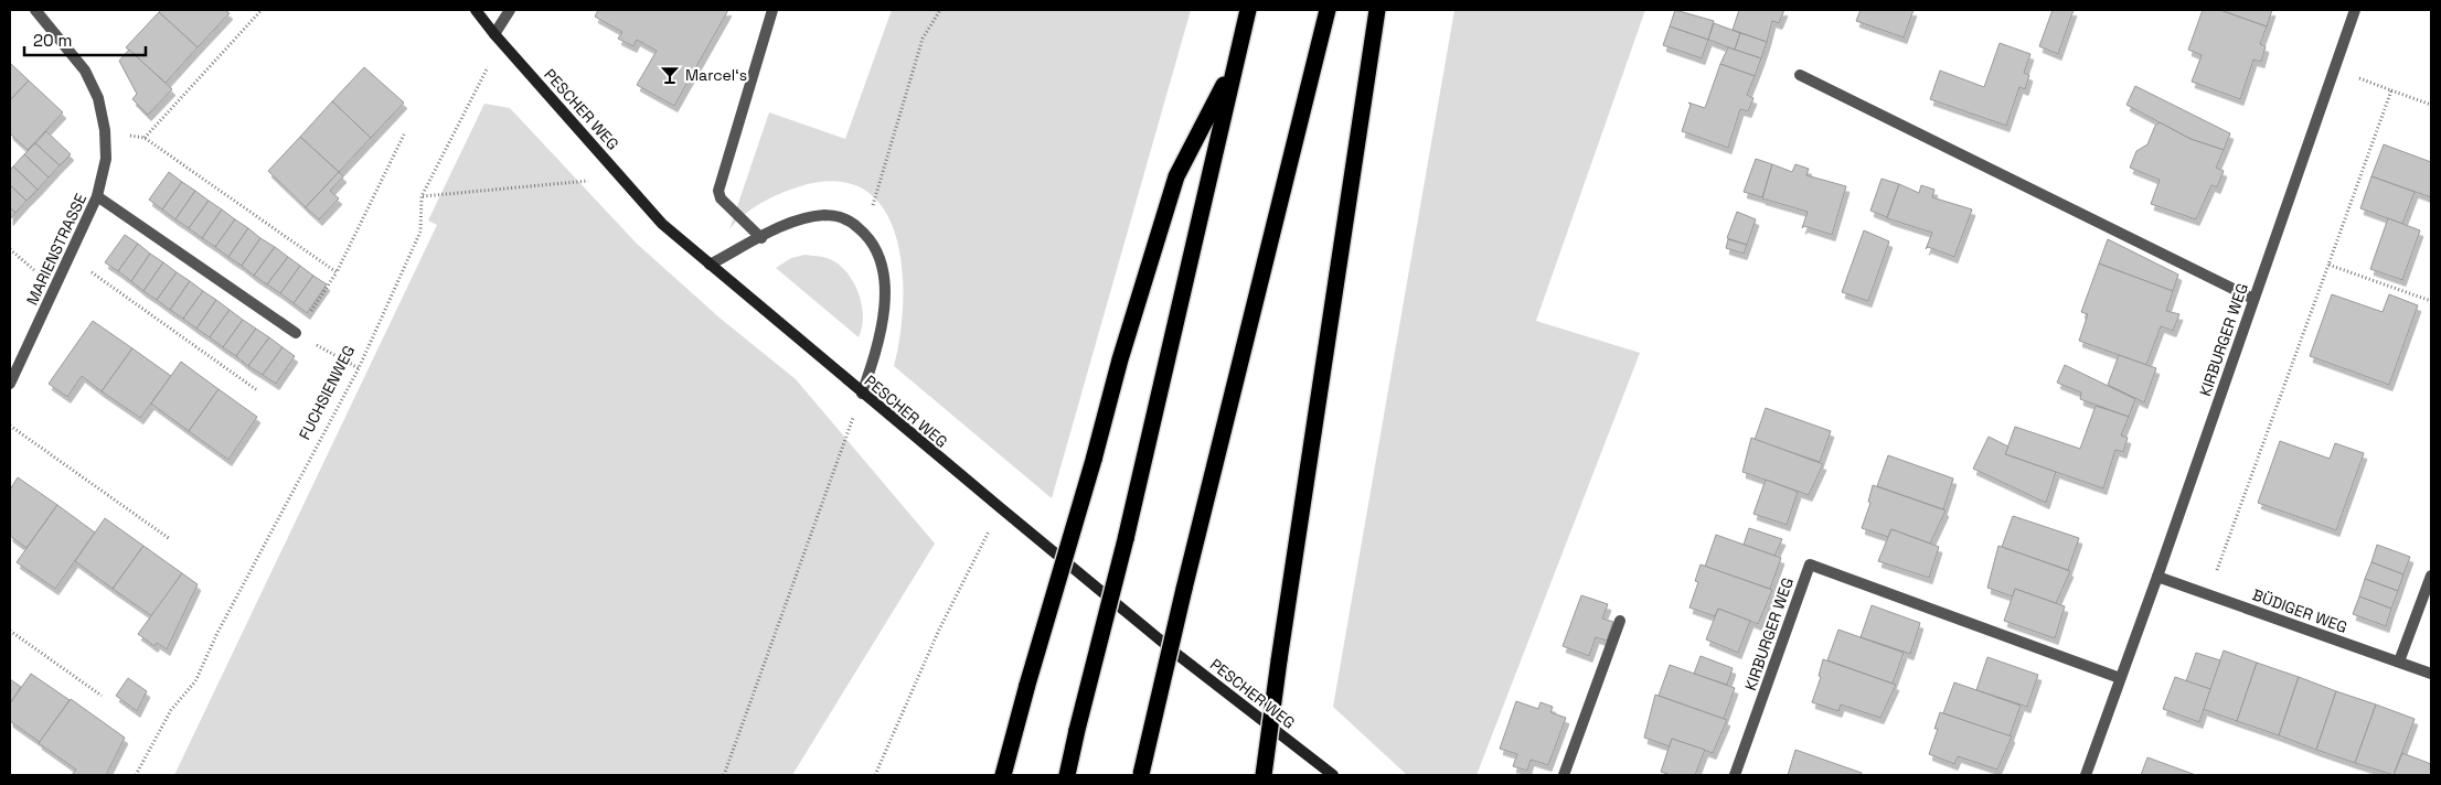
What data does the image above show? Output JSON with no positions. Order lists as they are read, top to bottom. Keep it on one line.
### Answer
{"streets":{"street":["PESCHER WEG","MARIENSTRASSE","KIRBURGER WEG","BÜDIGER WEG"],"path":["FUCHSIENWEG"]},"crossings":[["PESCHER WEG","FUCHSIENWEG"],["KIRBURGER WEG","BÜDIGER WEG"]],"places":{"bar":["Marcel‘s"]},"scale_bar":"20 m"}
